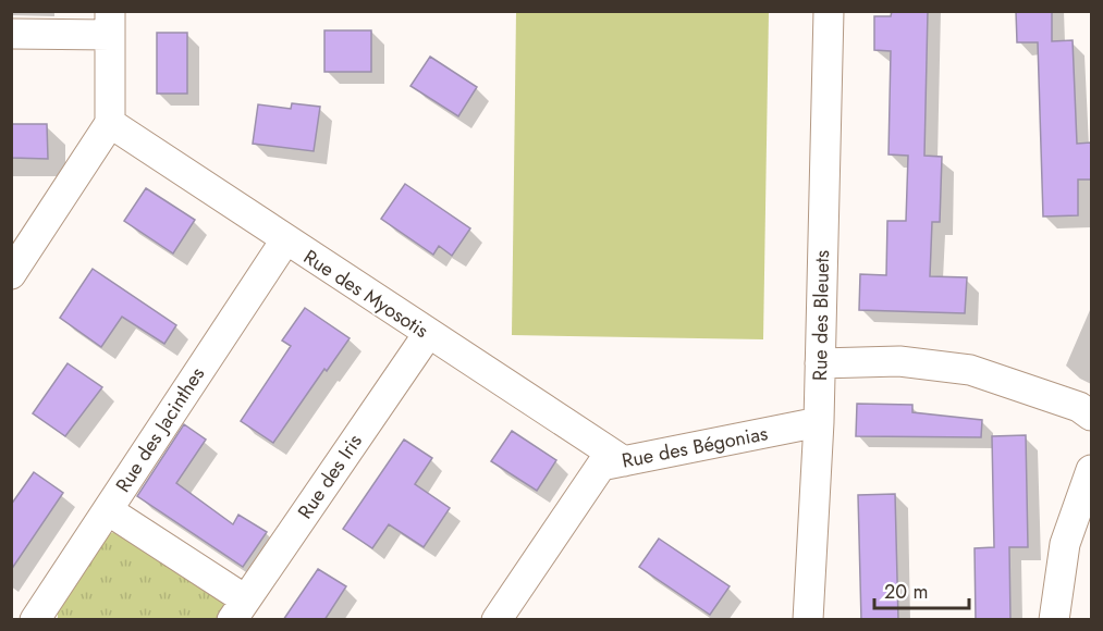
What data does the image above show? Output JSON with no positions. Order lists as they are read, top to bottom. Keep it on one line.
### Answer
{"streets":{"street":["Rue des Myosotis","Rue des Bleuets","Rue des Jacinthes","Rue des Bégonias","Rue des Iris"]},"crossings":[["Rue des Myosotis","Rue des Jacinthes"],["Rue des Myosotis","Rue des Bégonias"],["Rue des Myosotis","Rue des Iris"],["Rue des Bleuets","Rue des Bégonias"]],"scale_bar":"20 m"}
